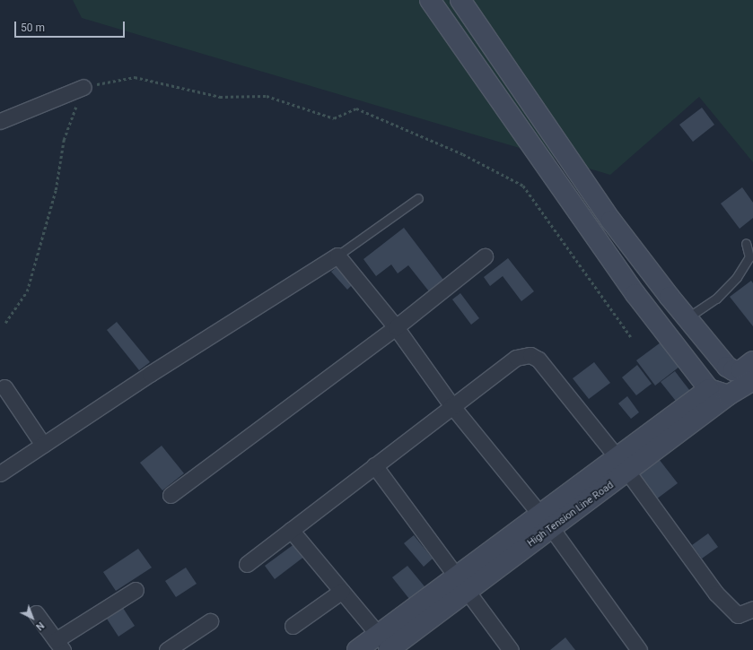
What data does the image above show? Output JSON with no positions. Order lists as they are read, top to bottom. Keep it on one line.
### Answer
{"streets":{"main road":["High Tension Line Road"]},"scale_bar":"50 m","north":"bottom right"}
